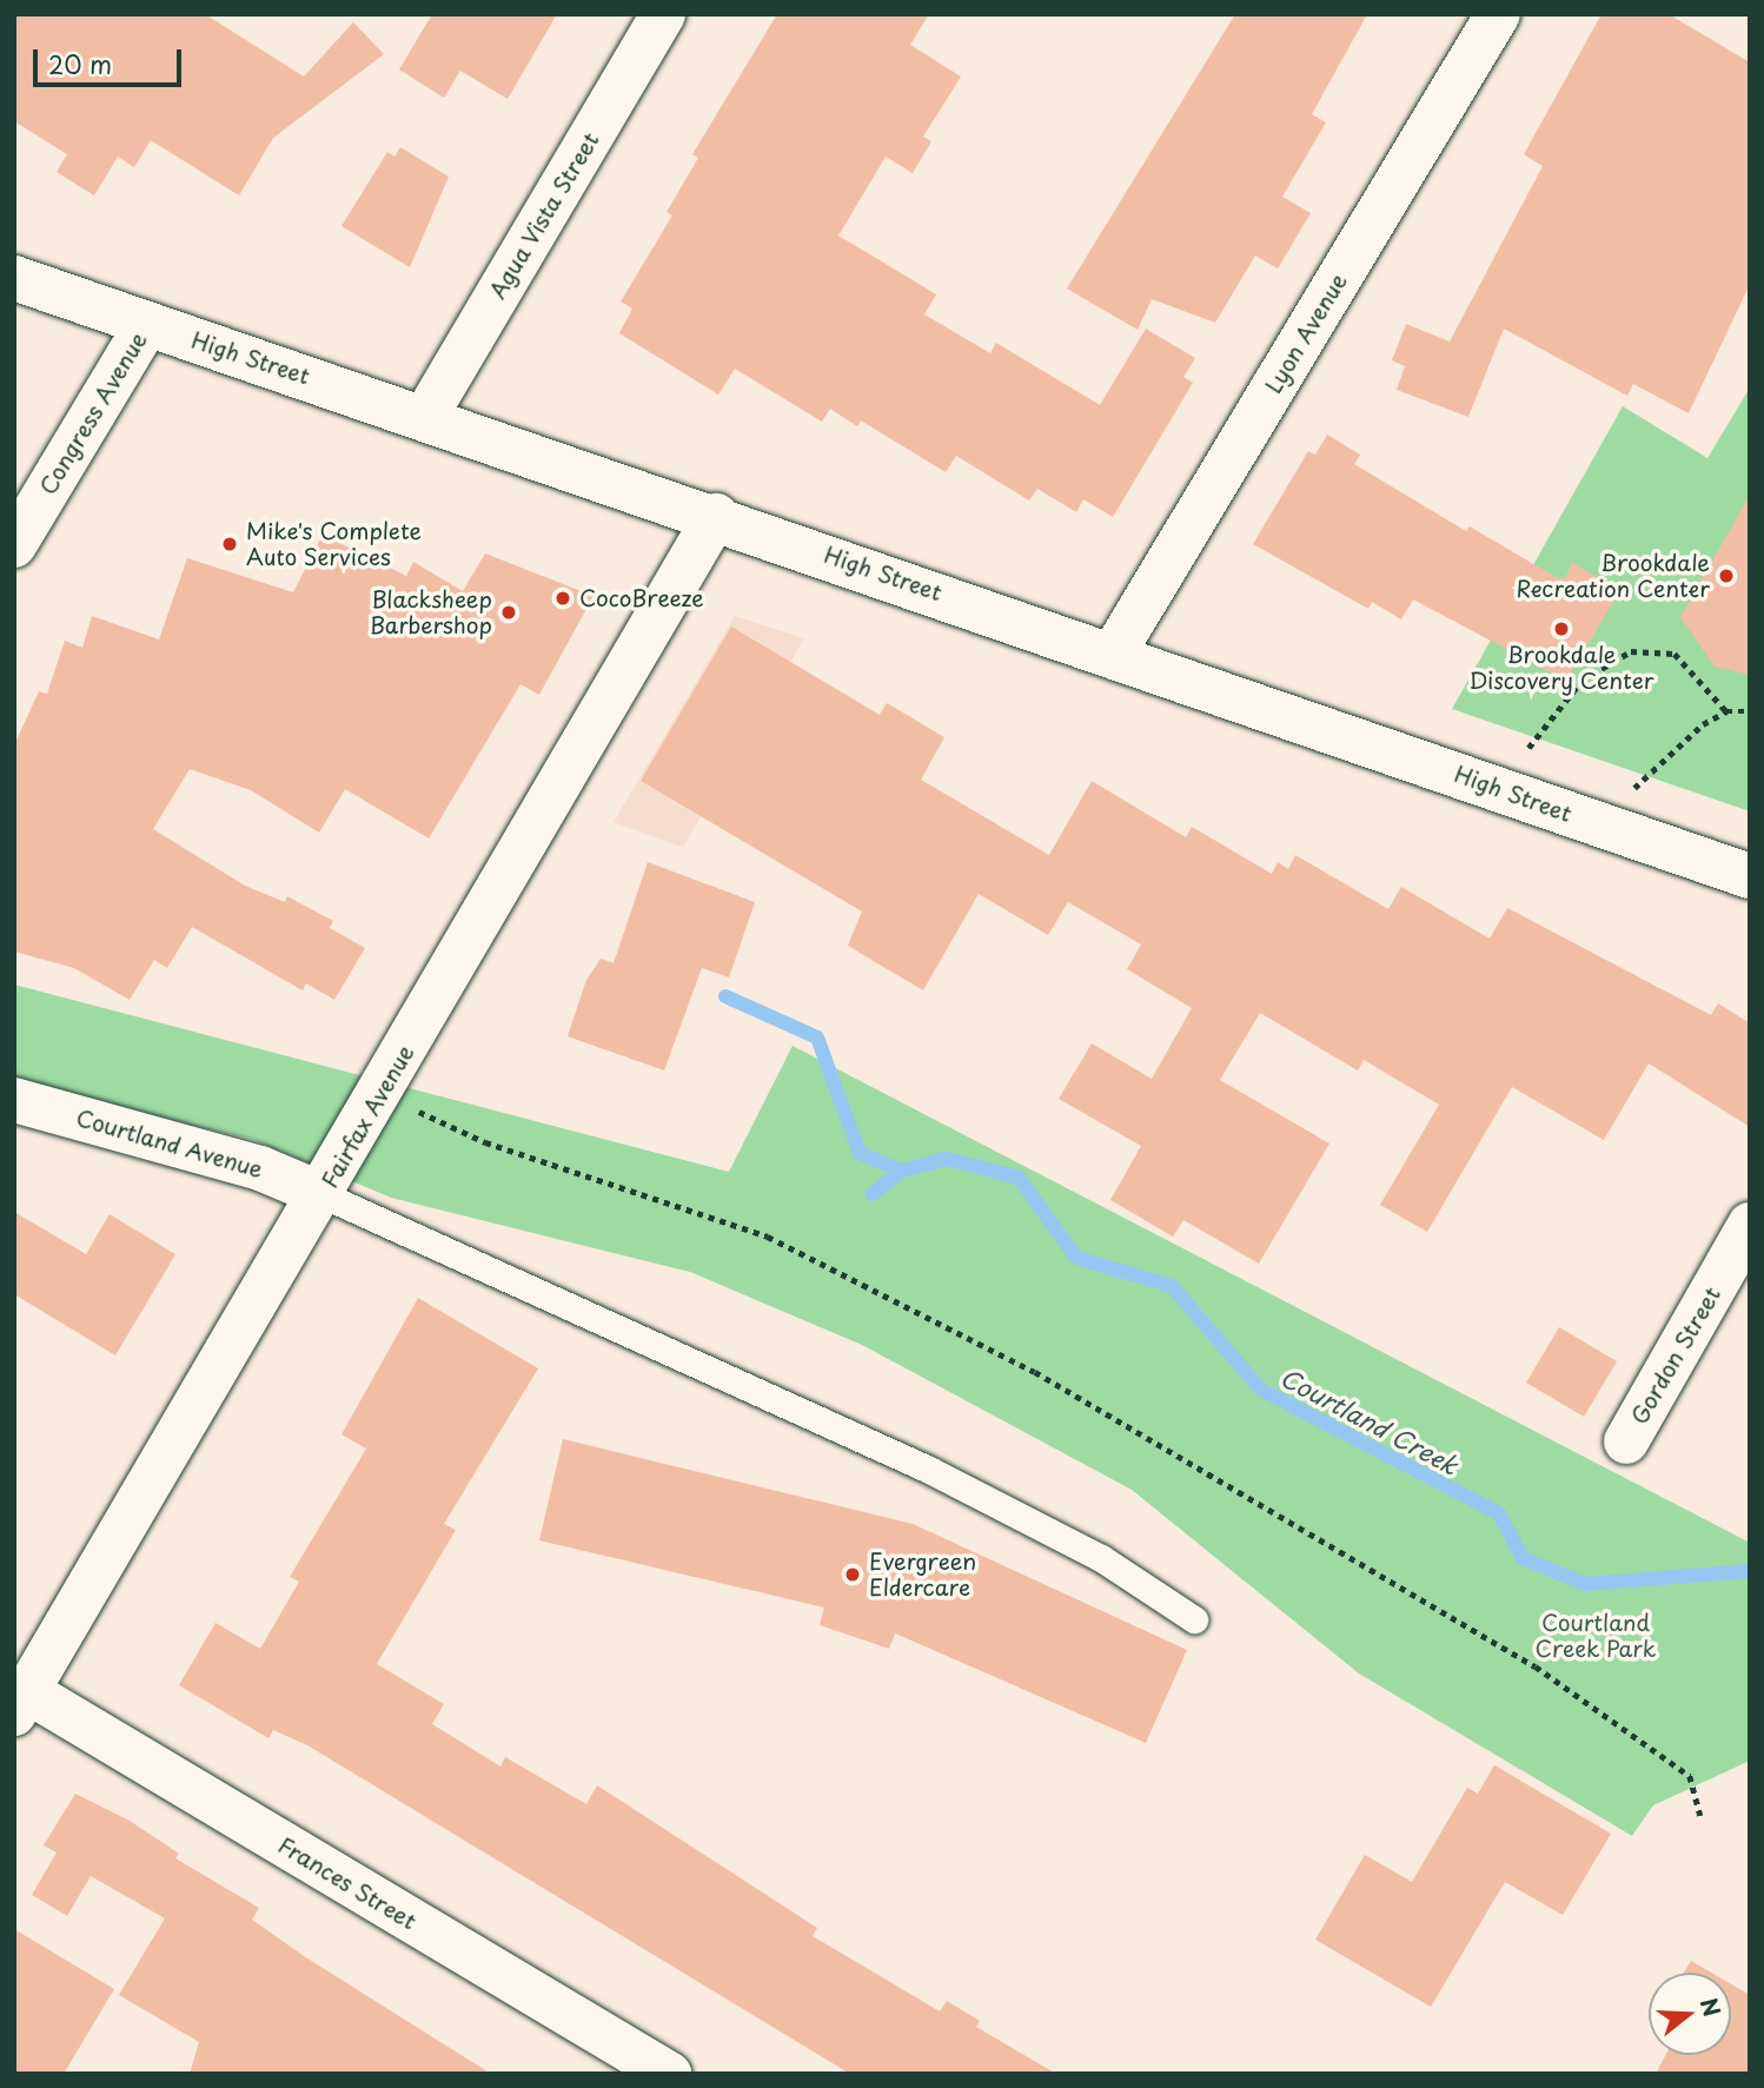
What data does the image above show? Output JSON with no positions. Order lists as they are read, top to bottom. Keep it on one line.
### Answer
{"streets":{"street":["Agua Vista Street","Lyon Avenue","High Street","Congress Avenue","Fairfax Avenue","Courtland Avenue","Gordon Street","Frances Street"]},"crossings":[["Agua Vista Street","High Street"],["Lyon Avenue","High Street"],["High Street","Congress Avenue"],["High Street","Fairfax Avenue"],["Fairfax Avenue","Courtland Avenue"],["Fairfax Avenue","Frances Street"]],"water":["Courtland Creek"],"parks":["Courtland Creek Park"],"places":["Mike's Complete Auto Services","Brookdale Recreation Center","CocoBreeze","Blacksheep Barbershop","Brookdale Discovery Center","Evergreen Eldercare"],"scale_bar":"20 m","north":"right"}
